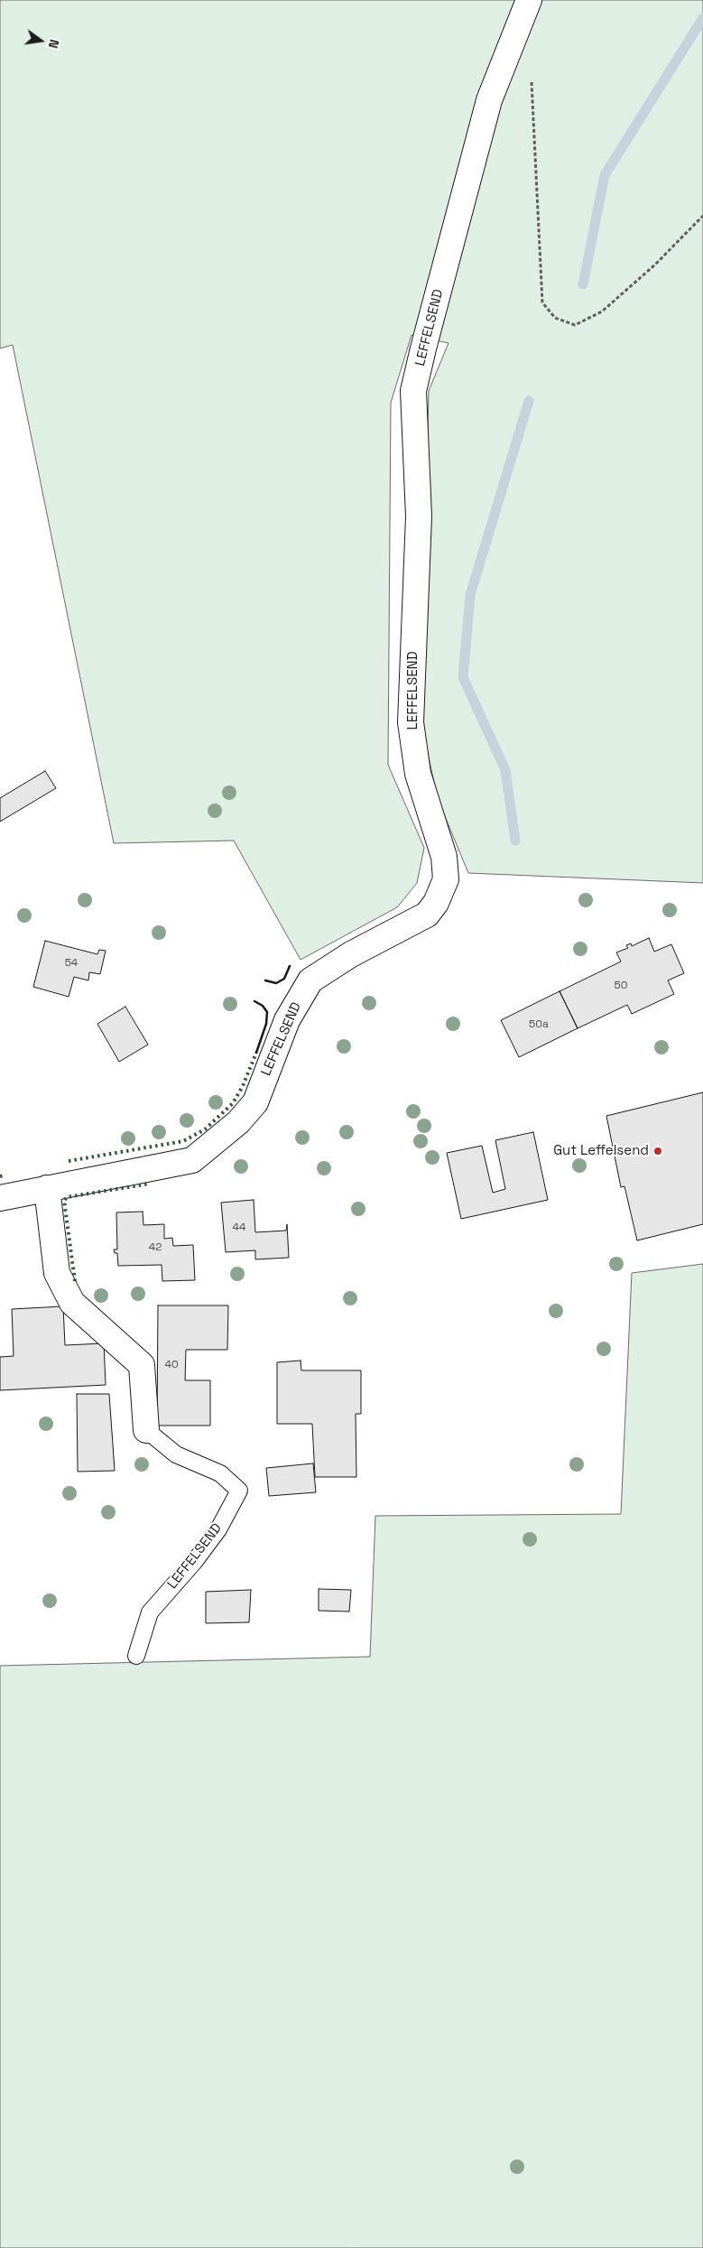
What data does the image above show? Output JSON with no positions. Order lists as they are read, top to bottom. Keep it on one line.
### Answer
{"streets":{"street":["LEFFELSEND"]},"places":["Gut Leffelsend"],"house_numbers":["54","50","50a","44","42","40"],"north":"right"}
